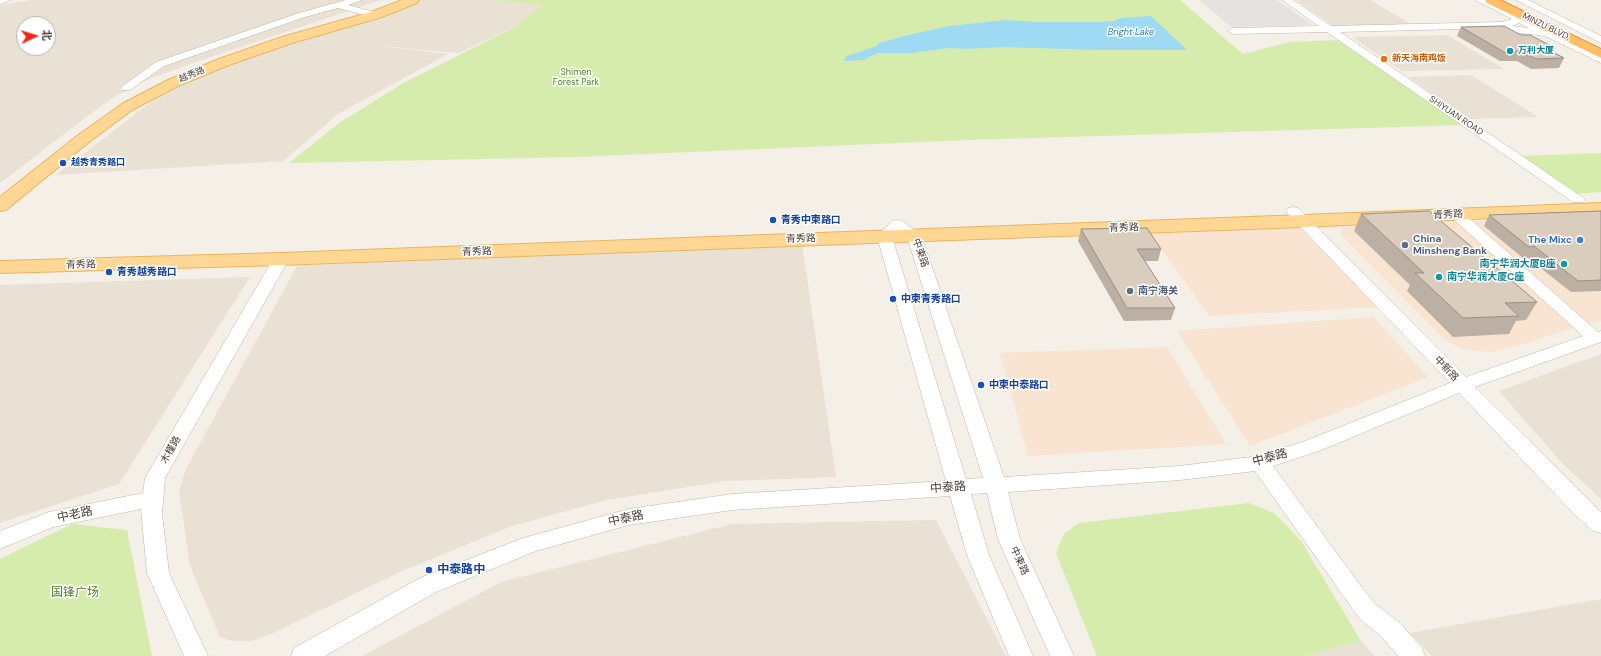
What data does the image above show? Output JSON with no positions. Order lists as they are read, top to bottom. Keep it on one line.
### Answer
{"streets":{"highway":["MINZU BLVD."],"main road":["越秀路","青秀路"],"street":["SHIYUAN ROAD","中柬路","中新路","木槿路","中泰路","中老路"]},"crossings":[["SHIYUAN ROAD","青秀路"],["青秀路","中柬路"],["青秀路","中新路"],["青秀路","木槿路"],["中柬路","中泰路"],["中新路","中泰路"],["木槿路","中老路"]],"water":["Bright Lake"],"parks":["Shimen Forest Park","国锋广场"],"places":["万利大厦","新天海南鸡饭","越秀青秀路口","青秀中柬路口","The Mixc","China Minsheng Bank","南宁华润大厦B座","青秀越秀路口","南宁华润大厦C座","南宁海关","中柬青秀路口","中柬中泰路口","中泰路中"],"north":"right"}
